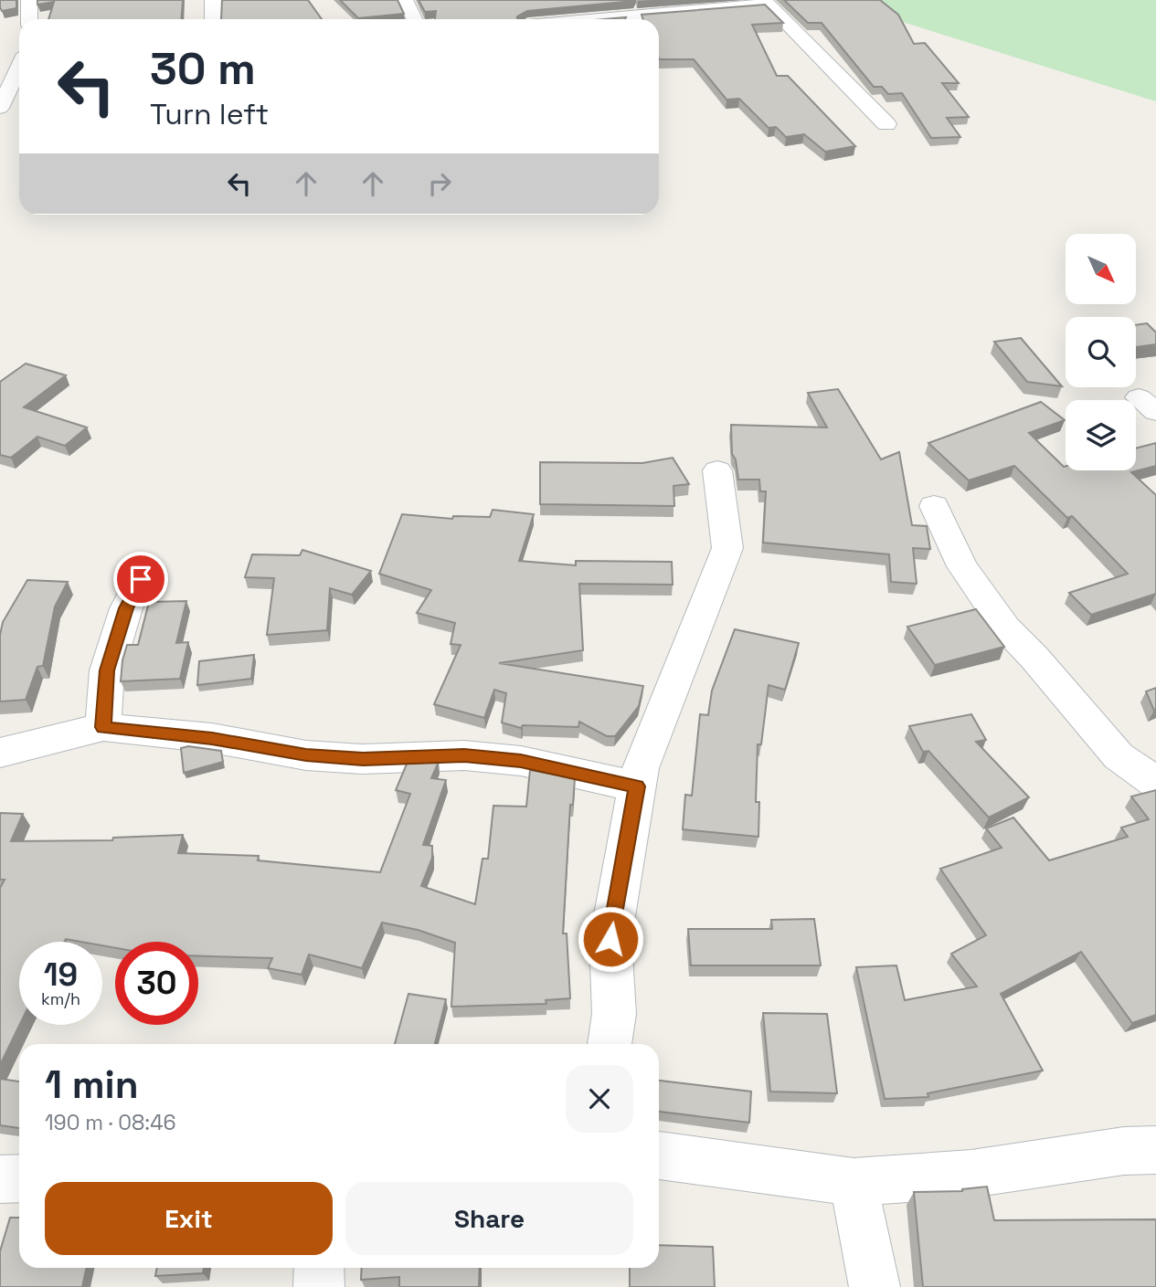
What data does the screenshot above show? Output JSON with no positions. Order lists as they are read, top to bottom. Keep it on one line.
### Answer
{"north":"bottom right","page":{"turn":["30 m","Turn left"],"speed":"19 km/h","limit":"30","heading":["1 min","190 m · 08:46"],"buttons":["Exit","Share"]}}
